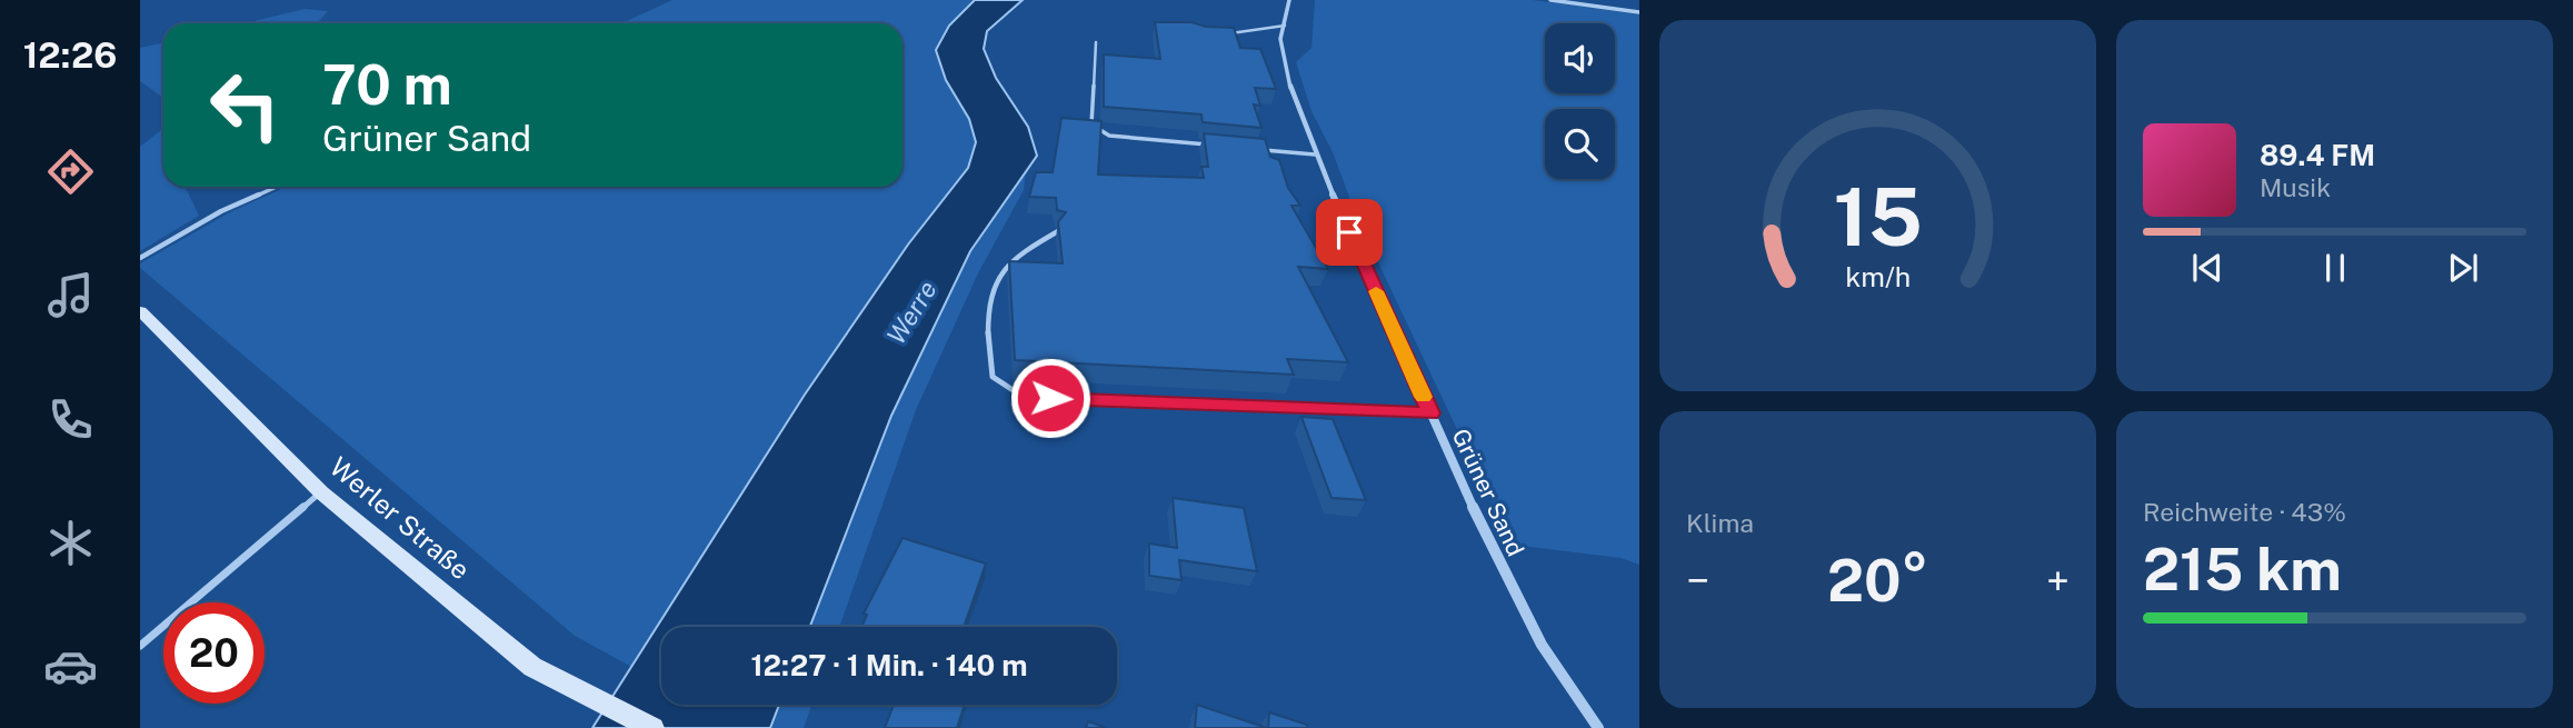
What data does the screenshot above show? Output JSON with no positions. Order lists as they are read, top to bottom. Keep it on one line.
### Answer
{"streets":{"main road":["Werler Straße"],"street":["Grüner Sand"]},"water":["Werre"],"page":{"tabs":"12:26","turn":["70 m","Grüner Sand"],"song":["89.4 FM","Musik"],"tile":["Klima",["Reichweite · 43%","215 km"]],"heat":["−","20°","+"],"limit":"20","trip":"12:27 · 1 Min. · 140 m","gauge":["15","km/h"]}}
